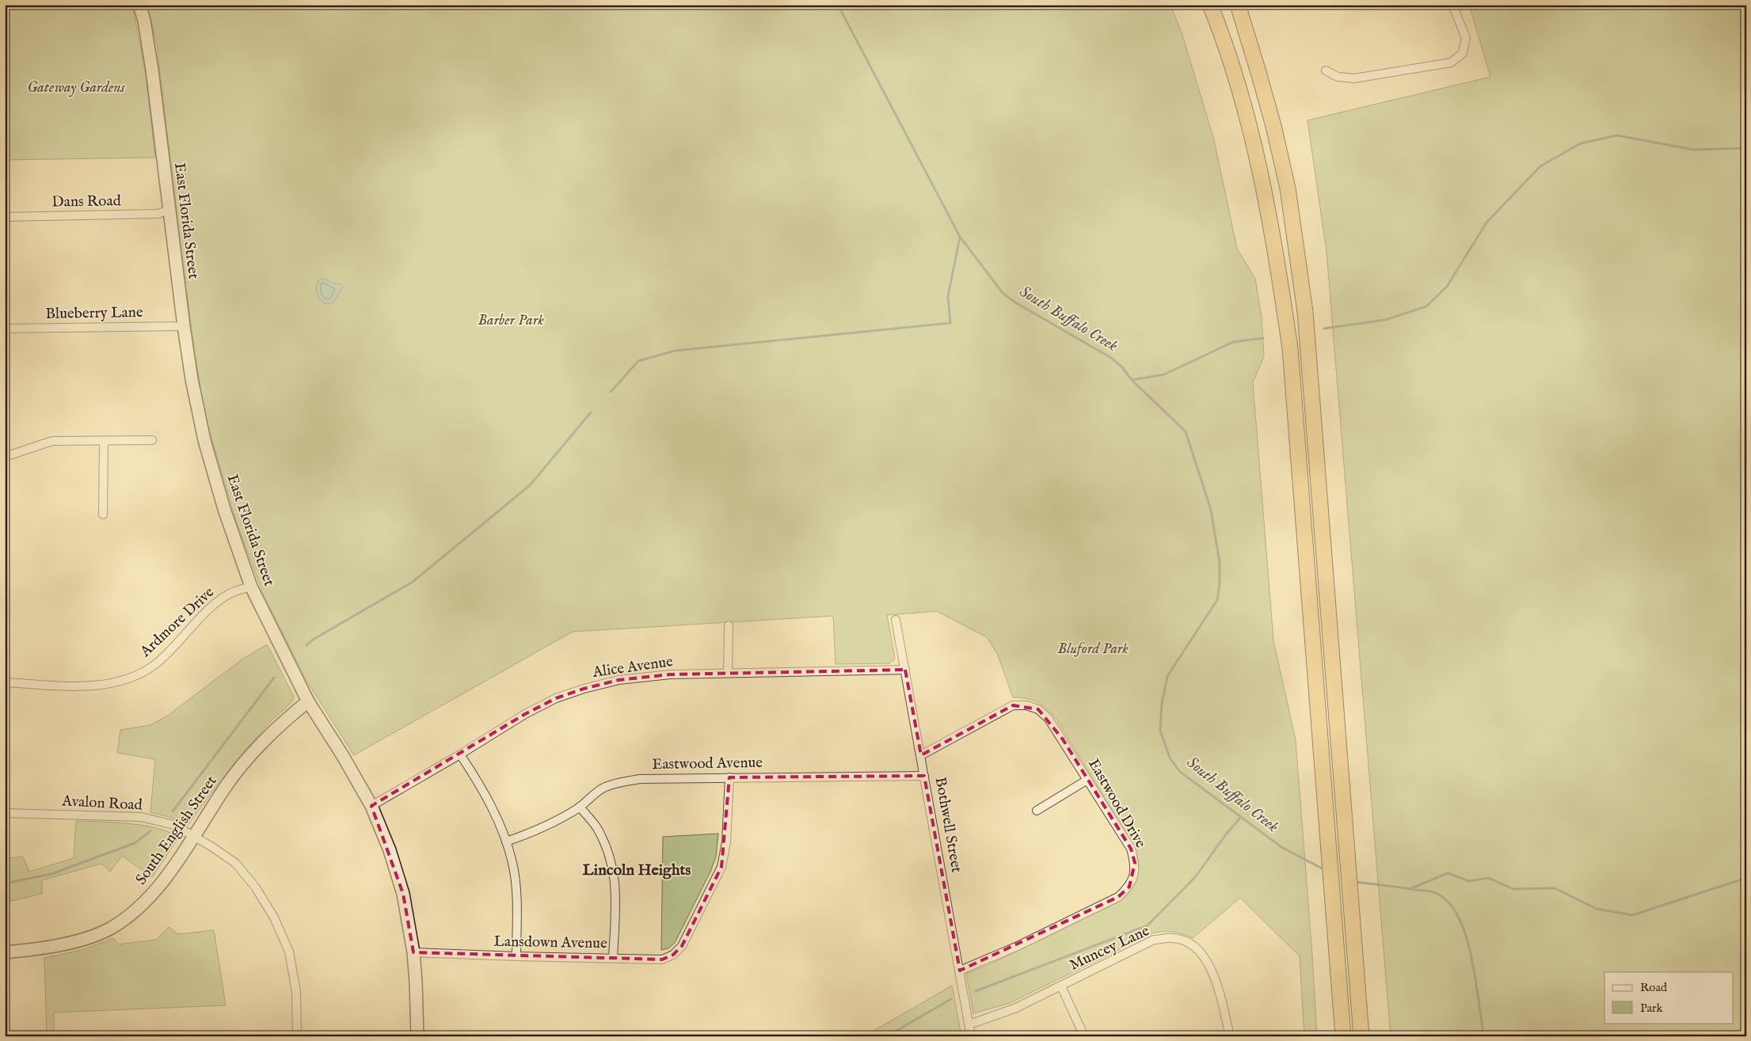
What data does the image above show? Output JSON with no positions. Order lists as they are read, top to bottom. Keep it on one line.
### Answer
{"streets":{"main road":["East Florida Street","South English Street"],"street":["Dans Road","Blueberry Lane","Ardmore Drive","Alice Avenue","Eastwood Avenue","Avalon Road","Eastwood Drive","Bothwell Street","Lansdown Avenue","Muncey Lane"]},"crossings":[["Dans Road","East Florida Street"],["East Florida Street","Blueberry Lane"],["East Florida Street","Ardmore Drive"],["East Florida Street","Alice Avenue"],["East Florida Street","South English Street"],["East Florida Street","Lansdown Avenue"],["Alice Avenue","Bothwell Street"],["Eastwood Avenue","Bothwell Street"],["Eastwood Avenue","Lansdown Avenue"],["Avalon Road","South English Street"],["Eastwood Drive","Bothwell Street"],["Bothwell Street","Muncey Lane"]],"districts":["Lincoln Heights"],"water":["South Buffalo Creek"],"parks":["Gateway Gardens","Barber Park","Bluford Park"],"legend":["Road","Park"]}
